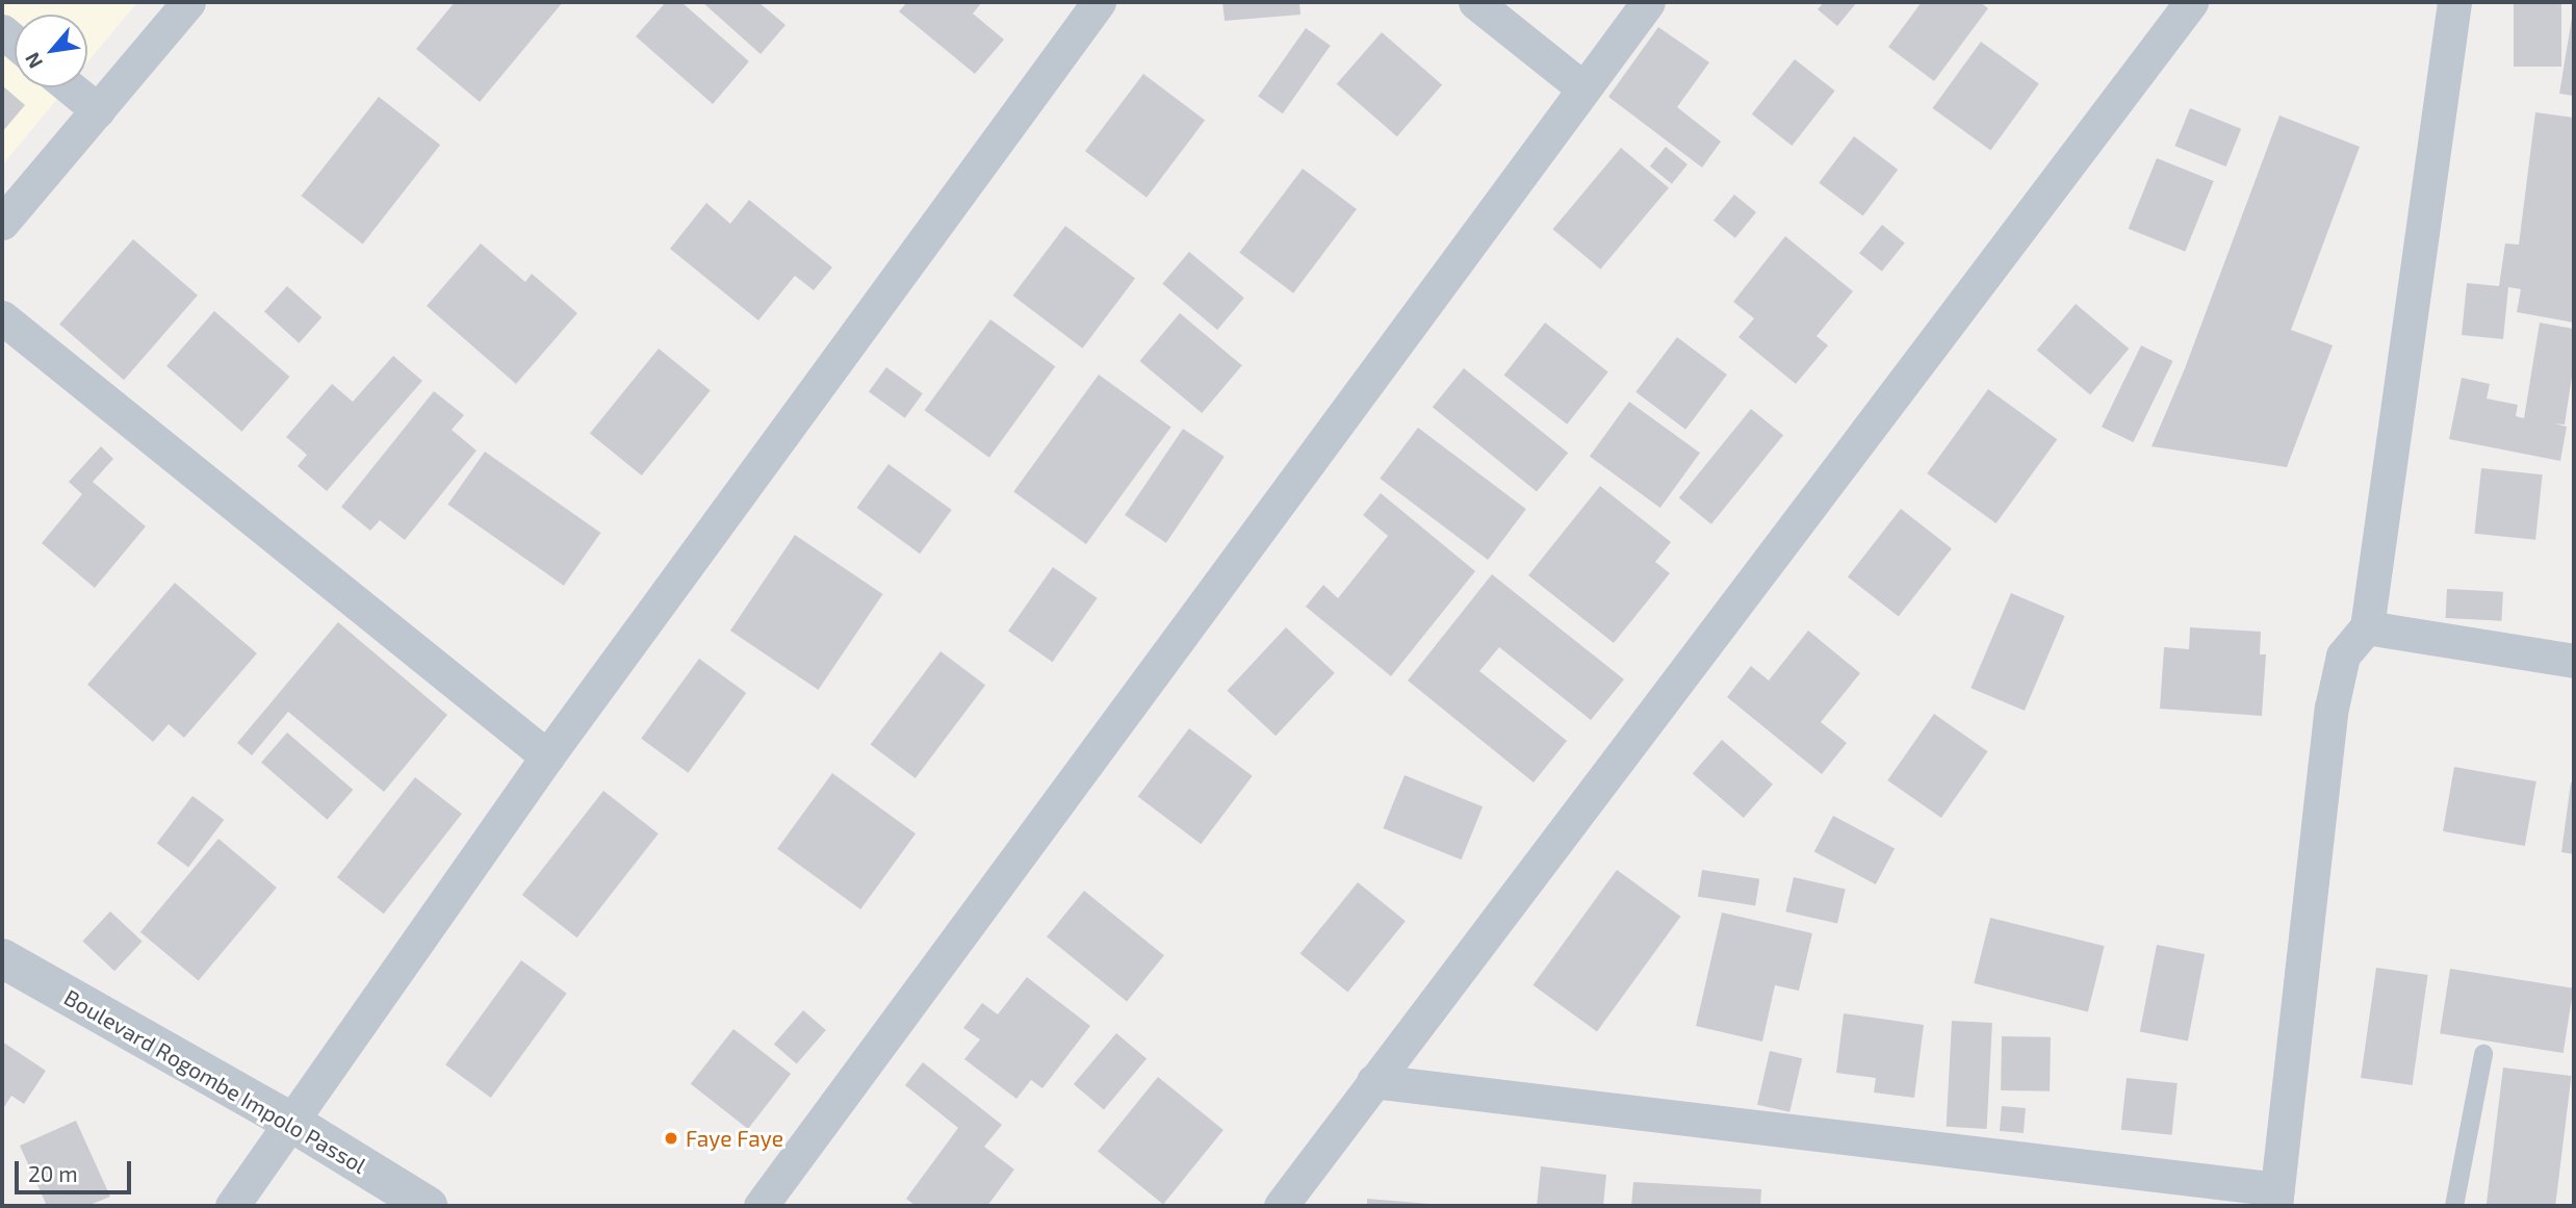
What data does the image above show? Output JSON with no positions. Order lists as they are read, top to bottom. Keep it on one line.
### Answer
{"streets":{"street":["Boulevard Rogombe Impolo Passol"]},"places":["Faye Faye"],"scale_bar":"20 m","north":"bottom left"}
